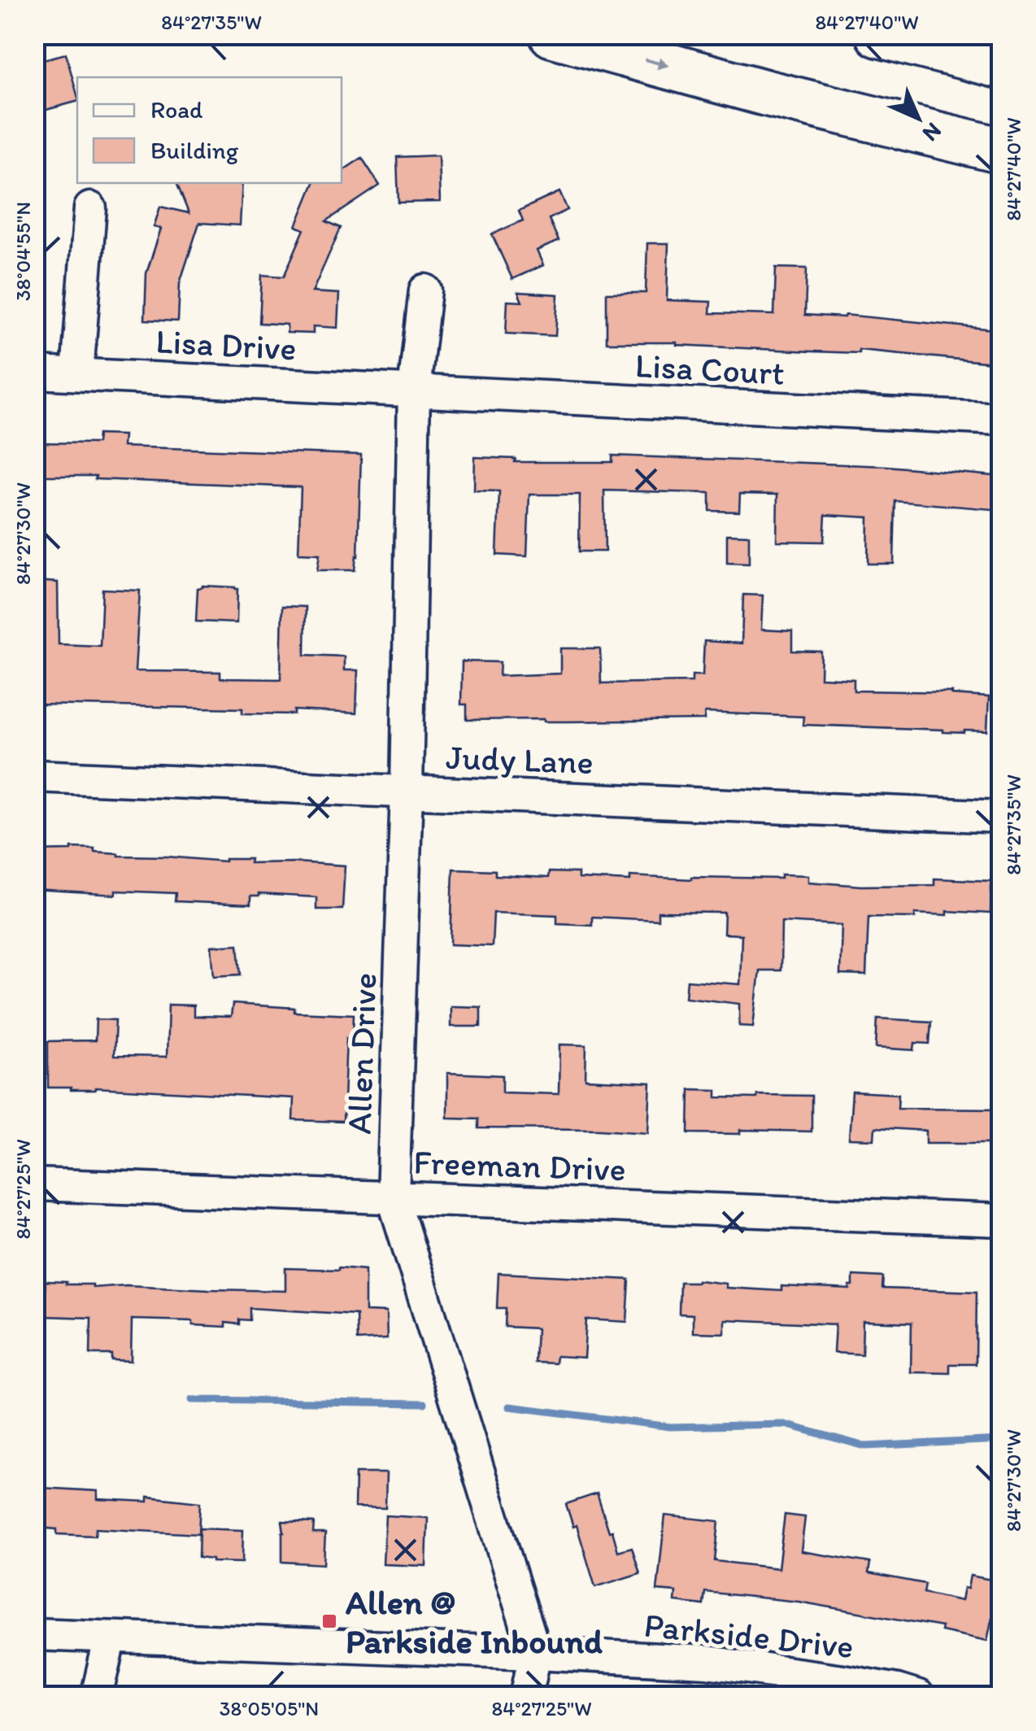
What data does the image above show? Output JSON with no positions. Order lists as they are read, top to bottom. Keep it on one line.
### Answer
{"streets":{"street":["Lisa Drive","Lisa Court","Judy Lane","Allen Drive","Freeman Drive","Parkside Drive"]},"crossings":[["Lisa Drive","Lisa Court"],["Lisa Drive","Allen Drive"],["Lisa Court","Allen Drive"],["Judy Lane","Allen Drive"],["Allen Drive","Freeman Drive"],["Allen Drive","Parkside Drive"]],"places":{"transit":["Allen @ Parkside Inbound"]},"legend":["Road","Building"],"north":"bottom right","coordinates":["84°27'35\"W","84°27'40\"W","38°04'55\"N","84°27'30\"W","84°27'25\"W","38°05'05\"N"]}
